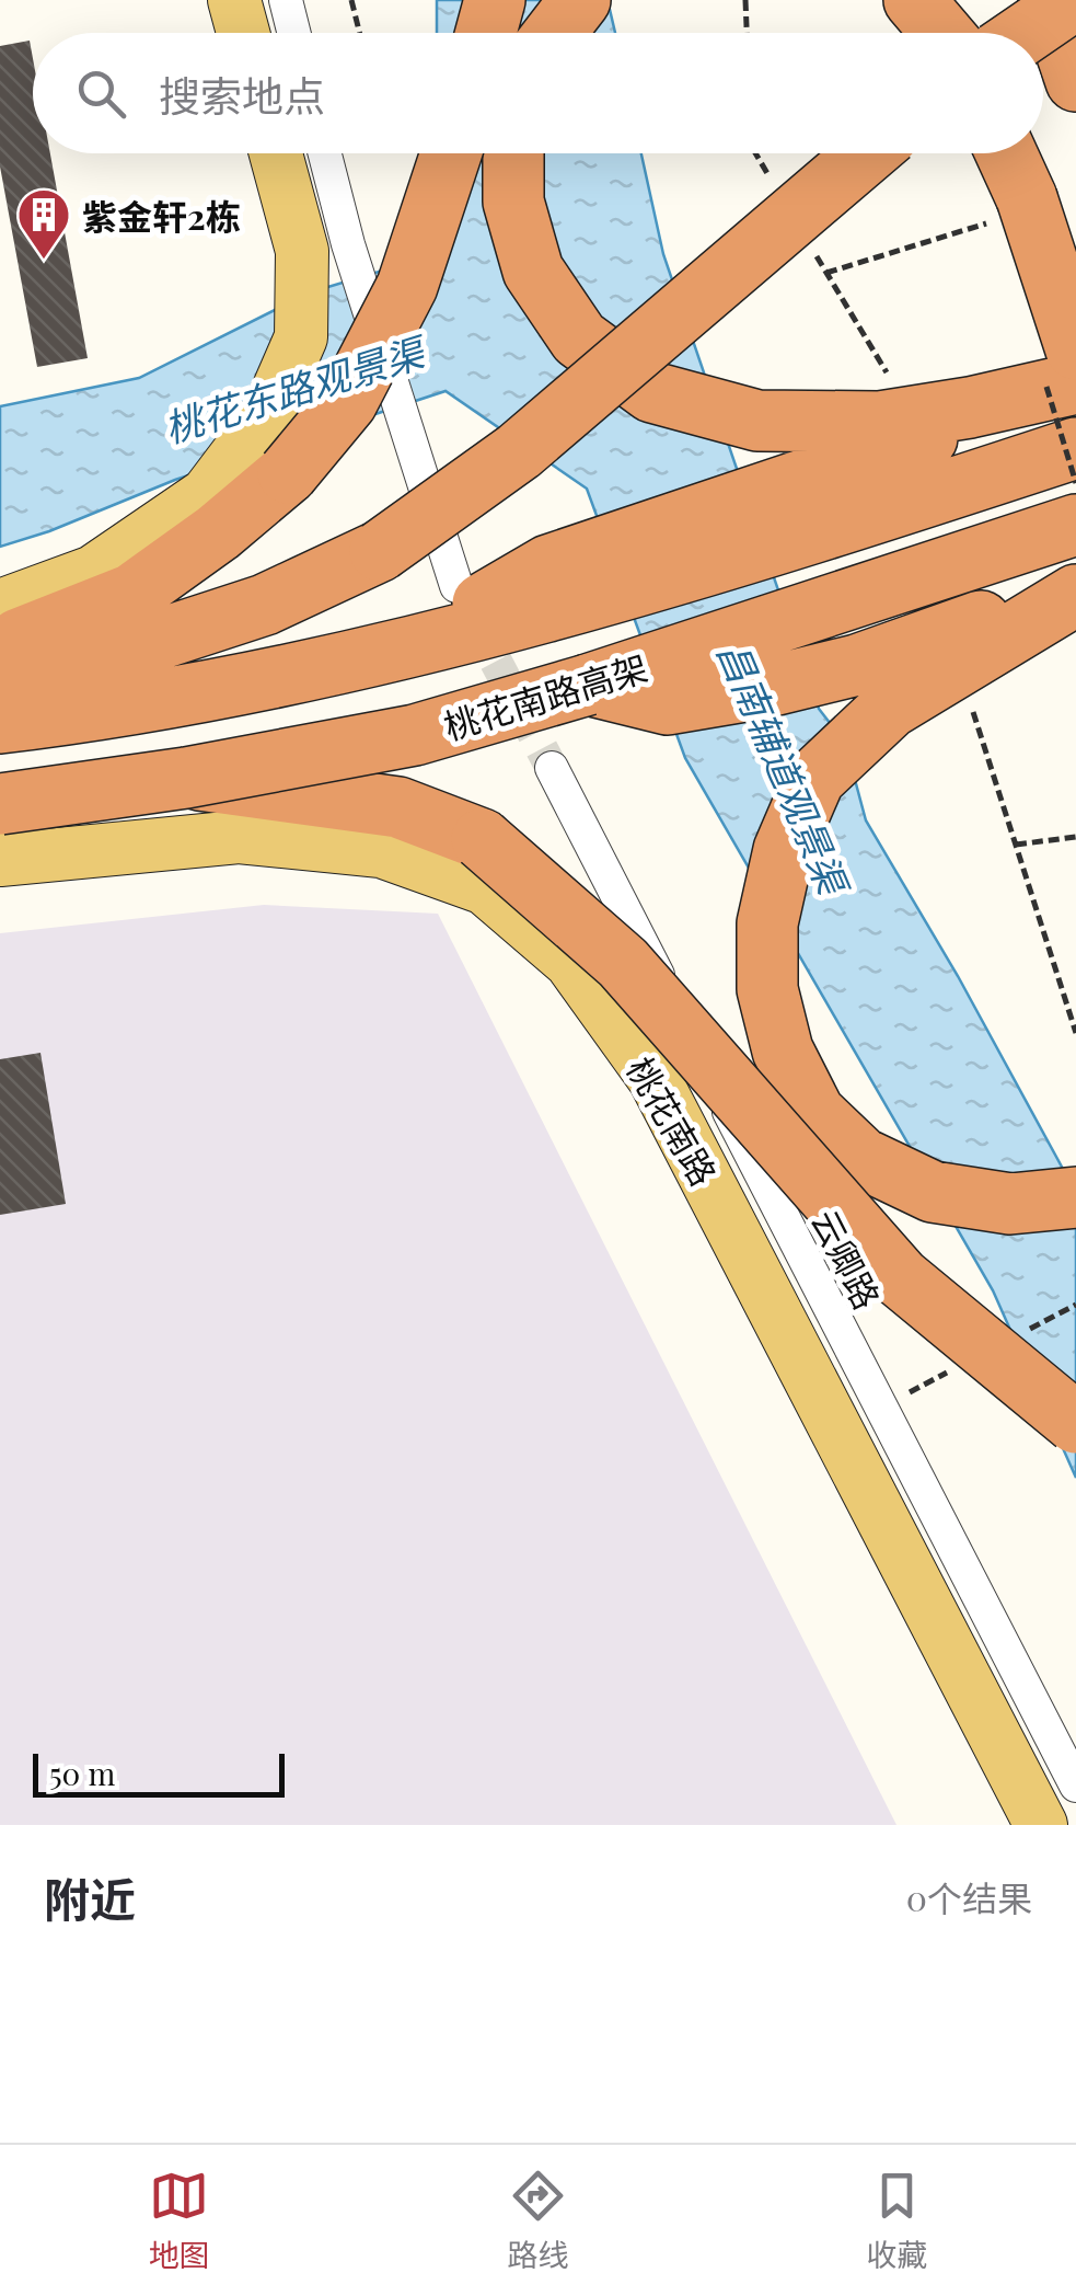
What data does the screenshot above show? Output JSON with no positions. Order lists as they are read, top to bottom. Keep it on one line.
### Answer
{"streets":{"highway":["桃花南路高架"],"main road":["桃花南路"],"street":["云卿路"]},"water":["桃花东路观景渠","昌南辅道观景渠"],"places":{"building":["紫金轩2栋"]},"scale_bar":"50 m","page":{"search":"搜索地点","scale":"50 m","heading":["附近","0个结果"],"nav":["地图","路线","收藏"]}}
